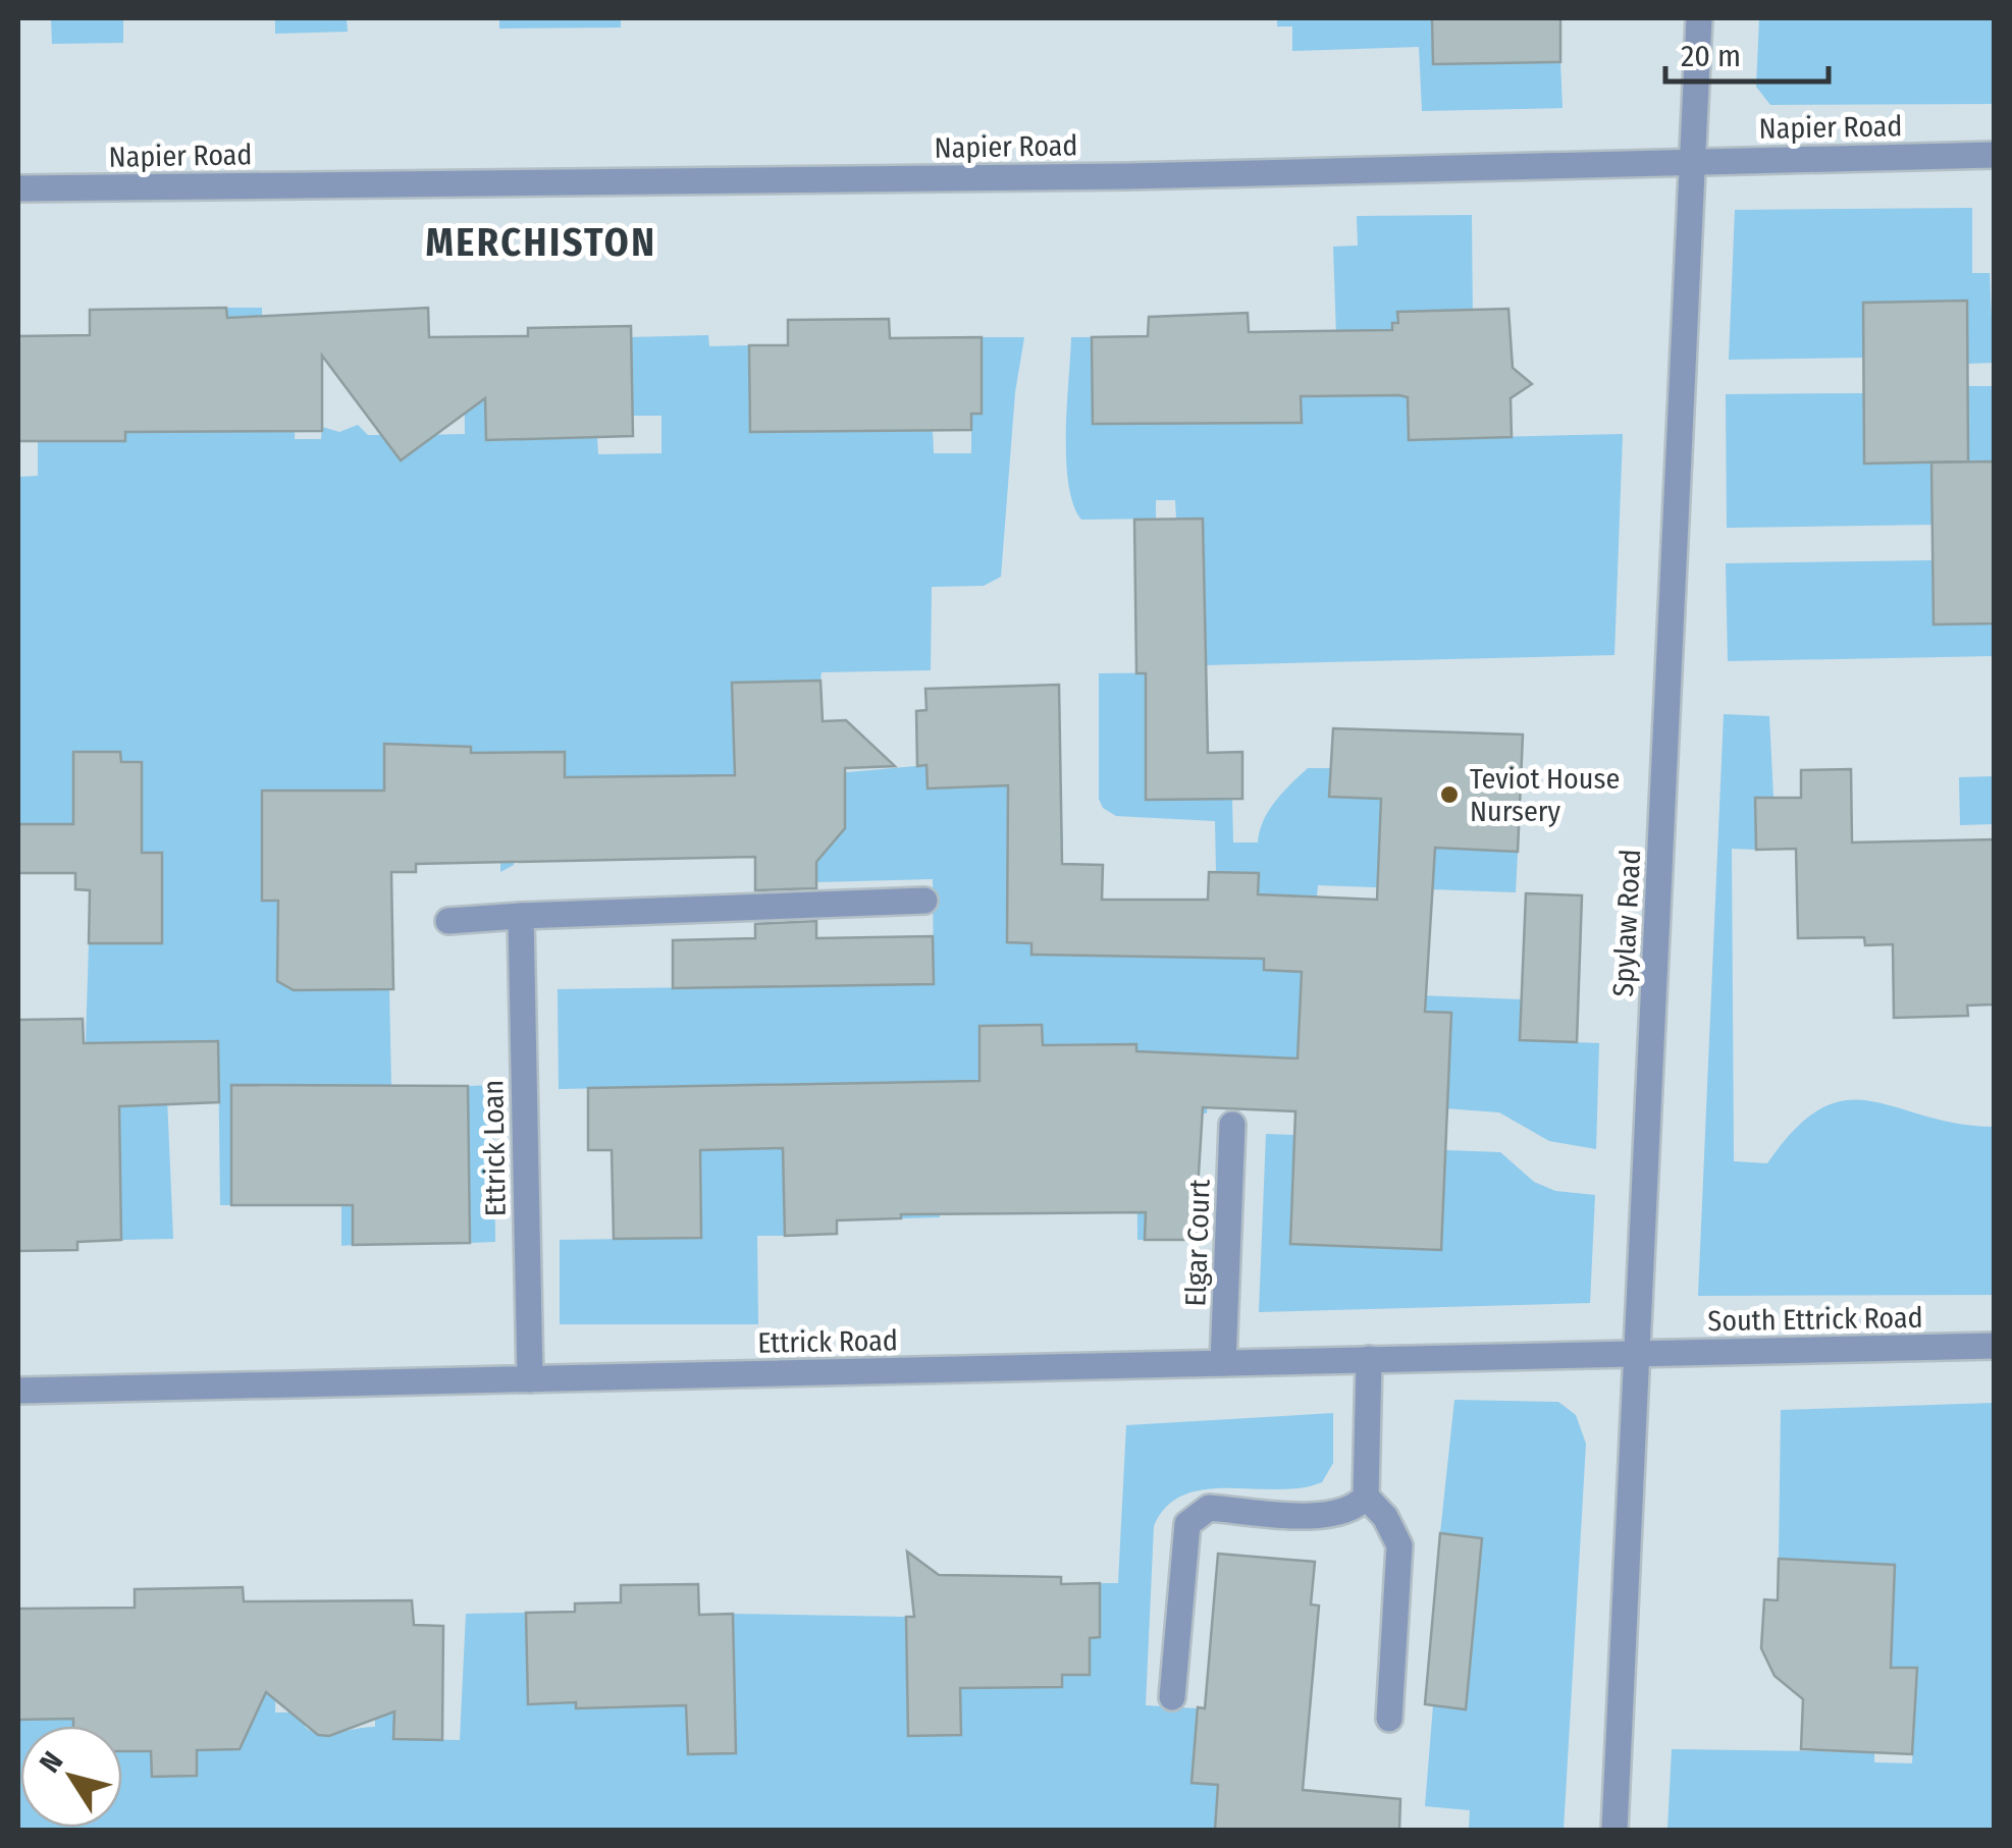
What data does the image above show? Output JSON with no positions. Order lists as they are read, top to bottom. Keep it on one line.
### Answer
{"streets":{"street":["Napier Road","Spylaw Road","Ettrick Loan","Elgar Court","South Ettrick Road","Ettrick Road"]},"crossings":[["Napier Road","Spylaw Road"],["Spylaw Road","South Ettrick Road"],["Spylaw Road","Ettrick Road"],["Ettrick Loan","Ettrick Road"],["Elgar Court","Ettrick Road"],["South Ettrick Road","Ettrick Road"]],"districts":["MERCHISTON"],"places":["Teviot House Nursery"],"scale_bar":"20 m","north":"top left"}
